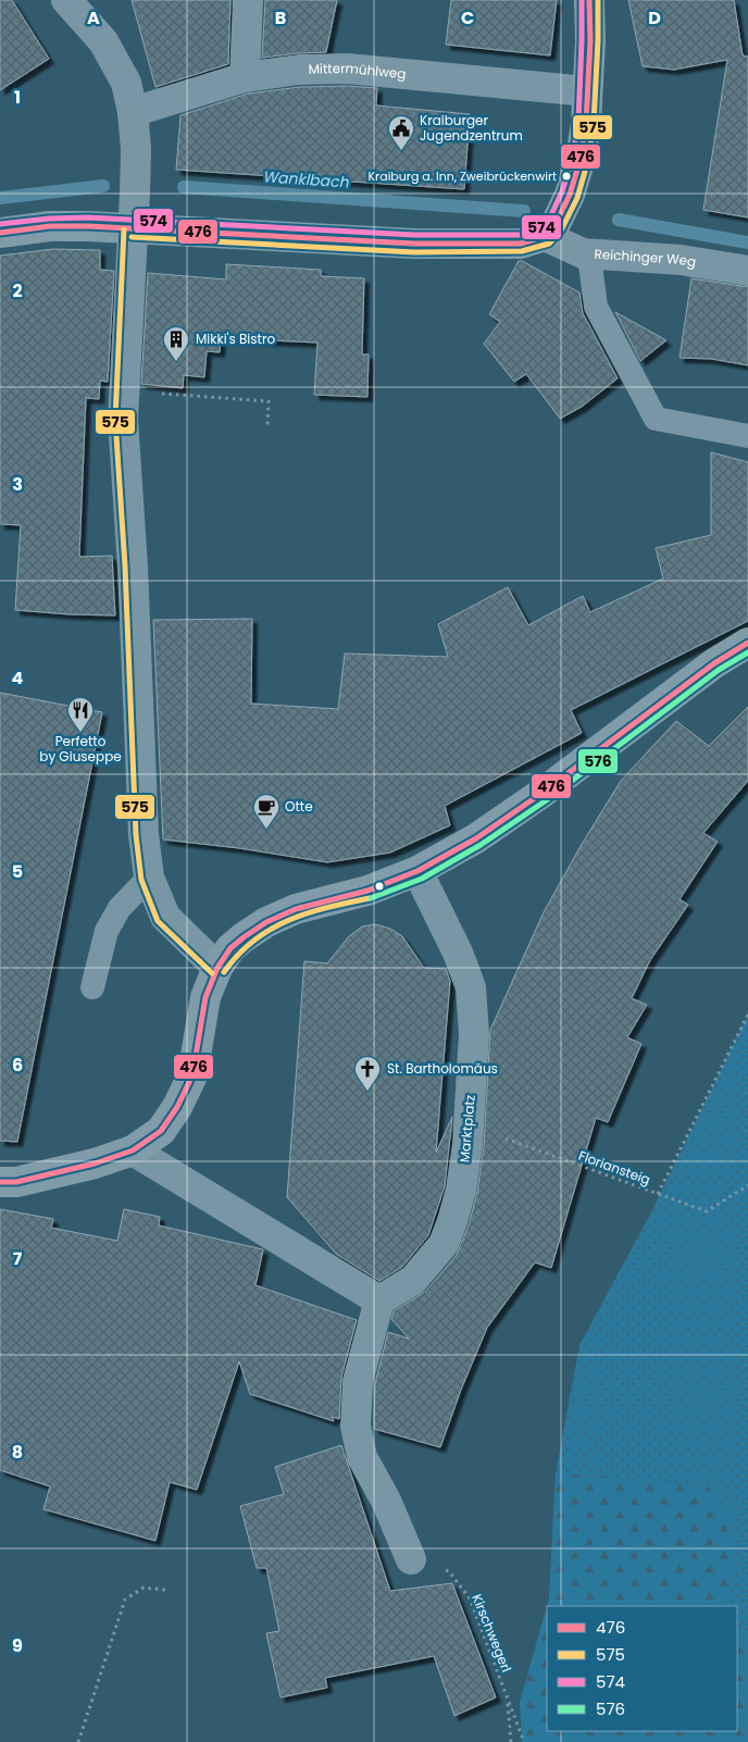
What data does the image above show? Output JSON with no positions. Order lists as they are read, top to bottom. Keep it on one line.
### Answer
{"streets":{"street":["Mittermühlweg","Reichinger Weg","Marktplatz"],"path":["Floriansteig","Kirschwegerl"]},"crossings":[["Marktplatz","Floriansteig"]],"water":["Wanklbach"],"places":{"public building":["Kraiburger Jugendzentrum"],"other":["Kraiburg a. Inn, Zweibrückenwirt"],"building":["Mikki's Bistro"],"restaurant":["Perfetto by Giuseppe"],"cafe":["Otte"],"church":["St. Bartholomäus"]},"lines":["transit line 476","transit line 575","transit line 574","transit line 576"],"legend":["476","575","574","576"],"grid":{"columns":["A","B","C","D"],"rows":["1","2","3","4","5","6","7","8","9"]}}
